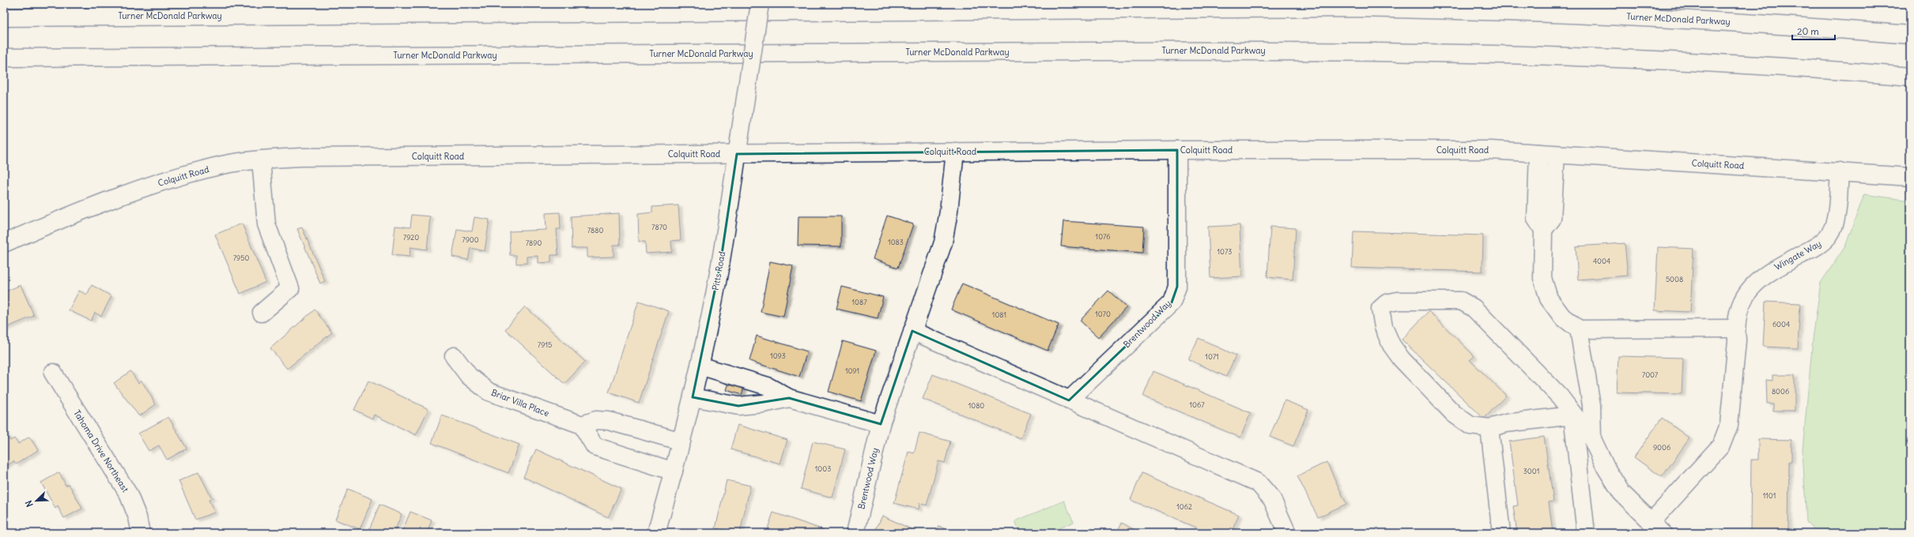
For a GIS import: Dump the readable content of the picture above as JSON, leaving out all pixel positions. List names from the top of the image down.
{
  "streets": {
    "main road": [
      "Turner McDonald Parkway",
      "Colquitt Road",
      "Wingate Way",
      "Pitts Road",
      "Brentwood Way",
      "Briar Villa Place",
      "Tahoma Drive Northeast"
    ]
  },
  "crossings": [
    ["Colquitt Road", "Wingate Way"],
    ["Colquitt Road", "Pitts Road"],
    ["Colquitt Road", "Brentwood Way"]
  ],
  "house_numbers": [
    "7870",
    "7880",
    "1076",
    "7920",
    "7900",
    "1083",
    "7890",
    "1073",
    "7950",
    "4004",
    "5008",
    "1087",
    "1070",
    "1081",
    "6004",
    "7915",
    "1093",
    "1071",
    "1091",
    "7007",
    "8006",
    "1067",
    "1080",
    "9006",
    "1003",
    "3001",
    "1101",
    "1062"
  ],
  "scale_bar": "20 m",
  "north": "bottom left"
}
